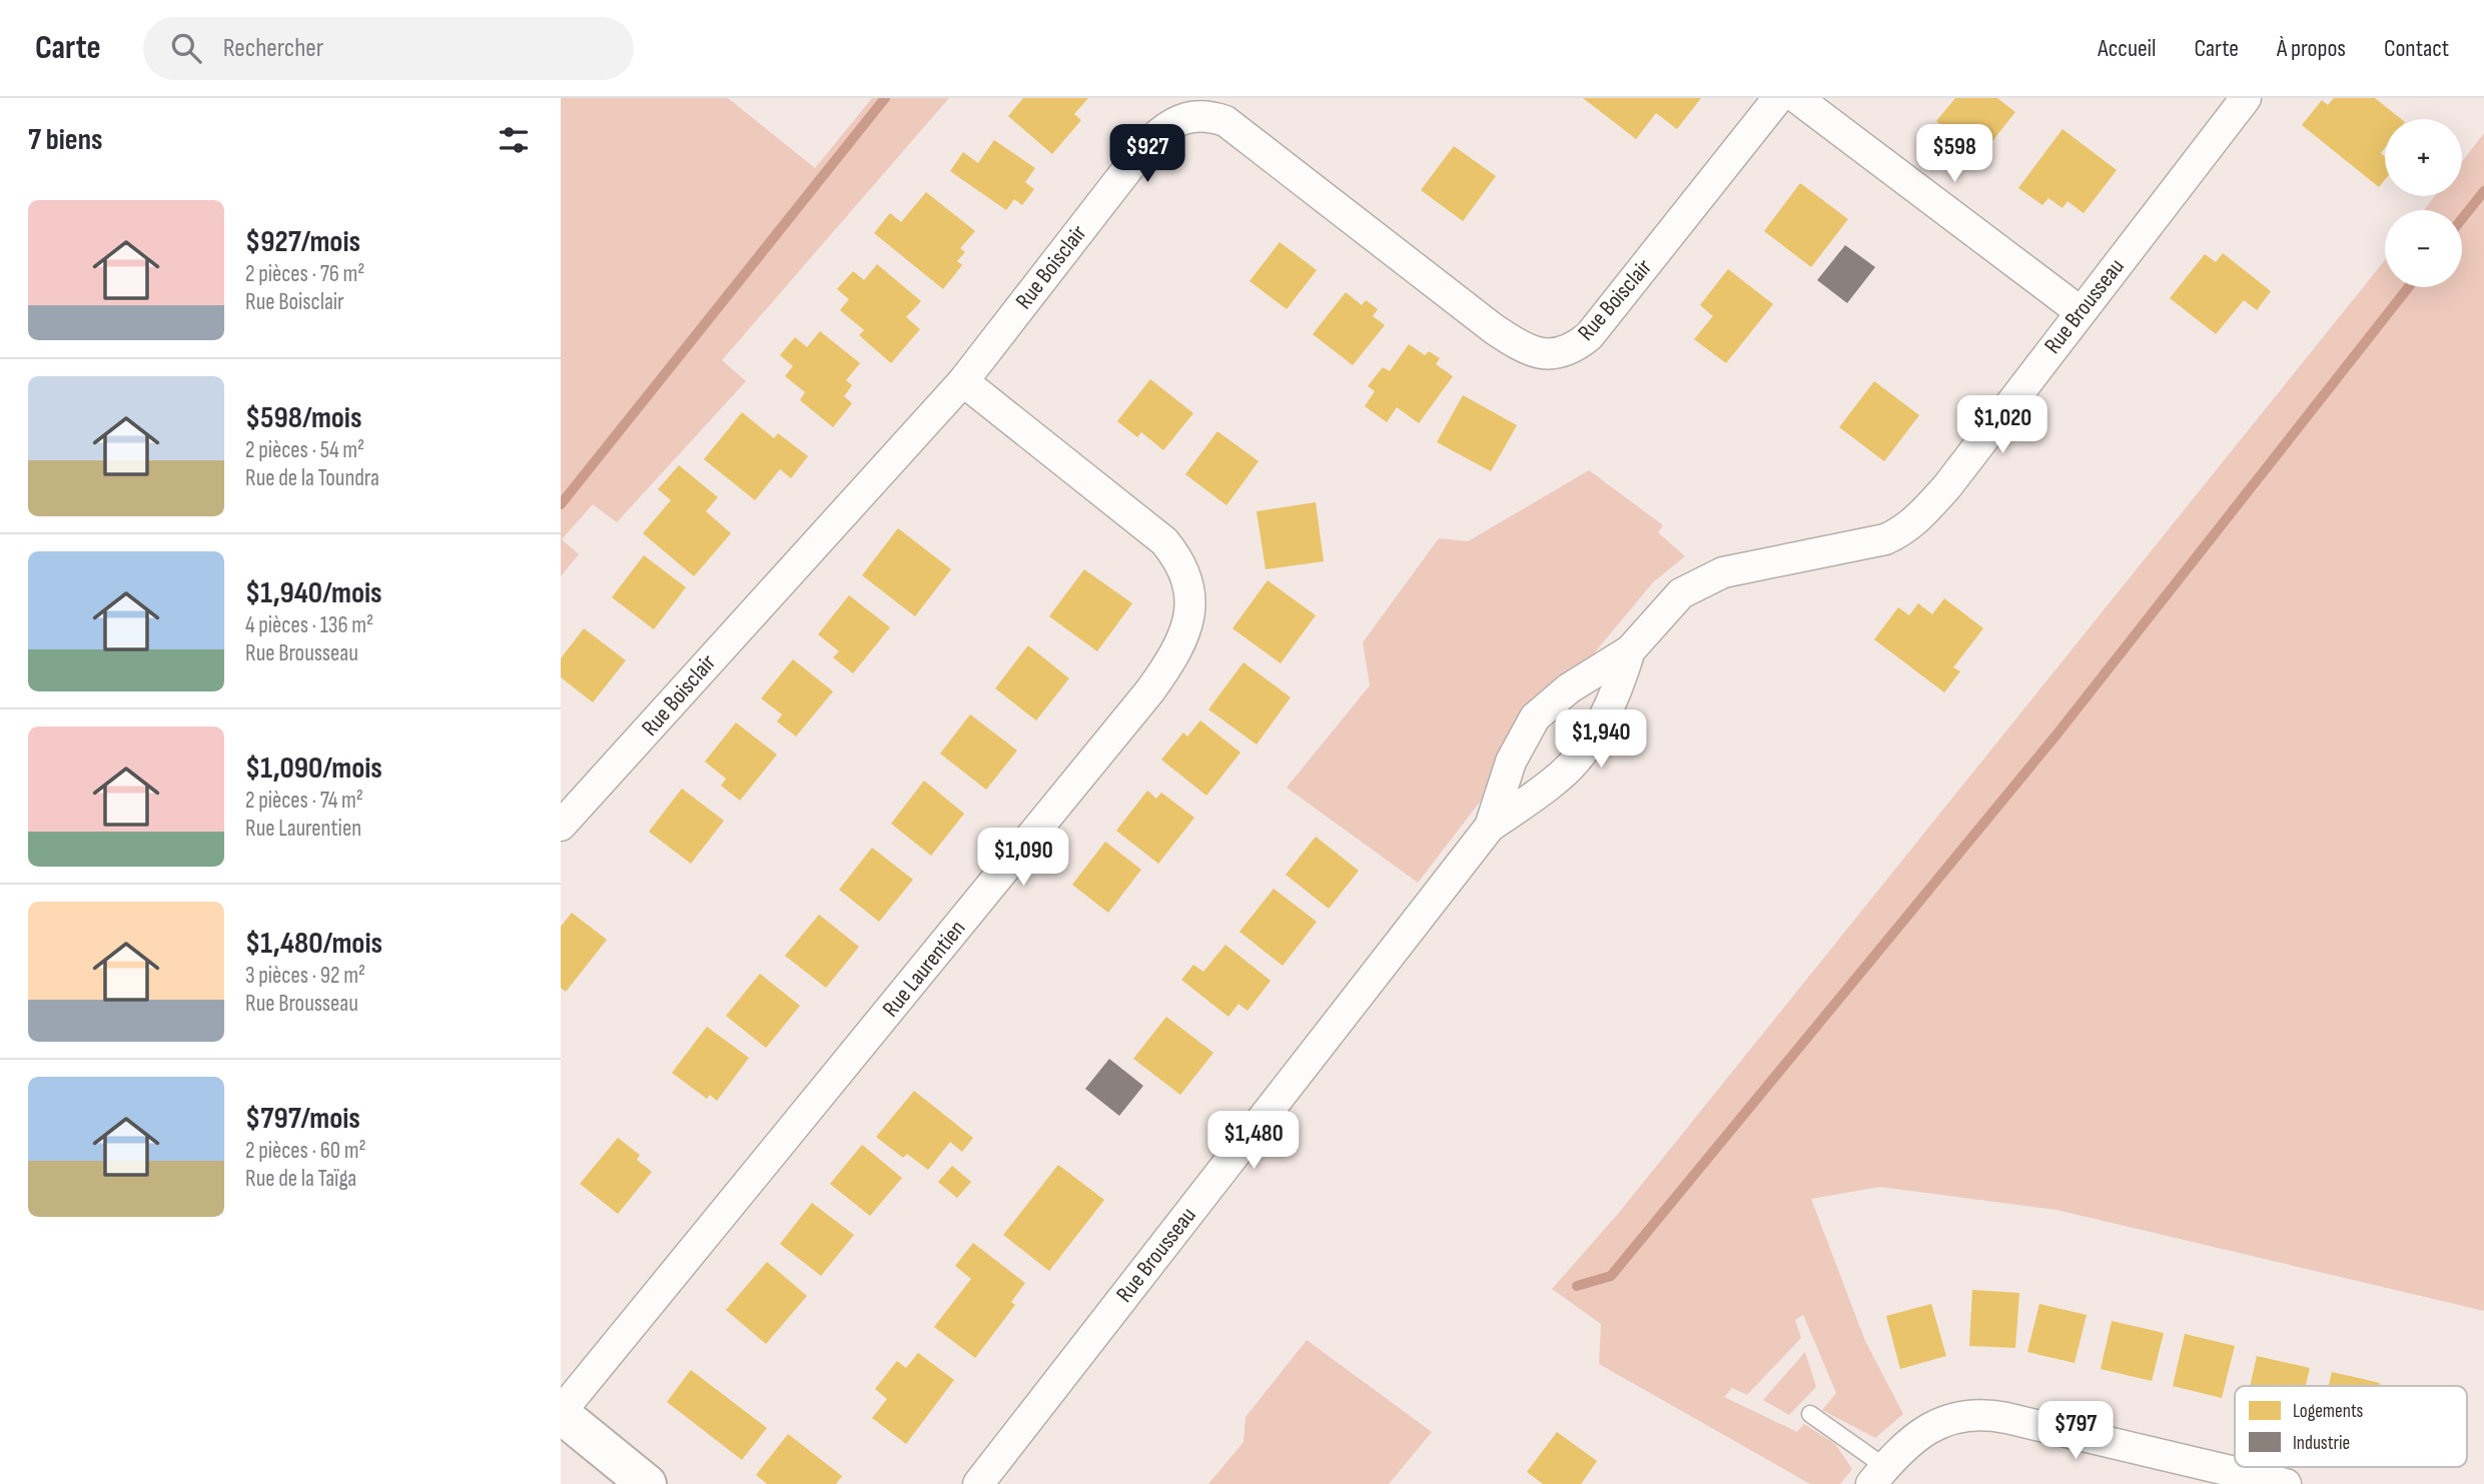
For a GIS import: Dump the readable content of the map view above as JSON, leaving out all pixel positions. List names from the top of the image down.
{
  "streets": {
    "street": ["Rue Boisclair", "Rue Brousseau", "Rue Laurentien"]
  },
  "crossings": [
    ["Rue Boisclair", "Rue Laurentien"]
  ],
  "legend": ["Logements", "Industrie"],
  "page": {
    "header": "Carte",
    "search": "Rechercher",
    "nav": [
      "Accueil",
      "Carte",
      "À propos",
      "Contact"
    ],
    "heading": "7 biens",
    "map_buttons": ["+", "−"],
    "price": [
      "$927",
      "$598",
      "$1,020",
      "$1,940",
      "$1,090",
      "$1,480",
      "$797"
    ],
    "list": [
      {
        "name": "$927/mois",
        "note": "2 pièces · 76 m² · Rue Boisclair"
      },
      {
        "name": "$598/mois",
        "note": "2 pièces · 54 m² · Rue de la Toundra"
      },
      {
        "name": "$1,940/mois",
        "note": "4 pièces · 136 m² · Rue Brousseau"
      },
      {
        "name": "$1,090/mois",
        "note": "2 pièces · 74 m² · Rue Laurentien"
      },
      {
        "name": "$1,480/mois",
        "note": "3 pièces · 92 m² · Rue Brousseau"
      },
      {
        "name": "$797/mois",
        "note": "2 pièces · 60 m² · Rue de la Taïga"
      }
    ]
  }
}
